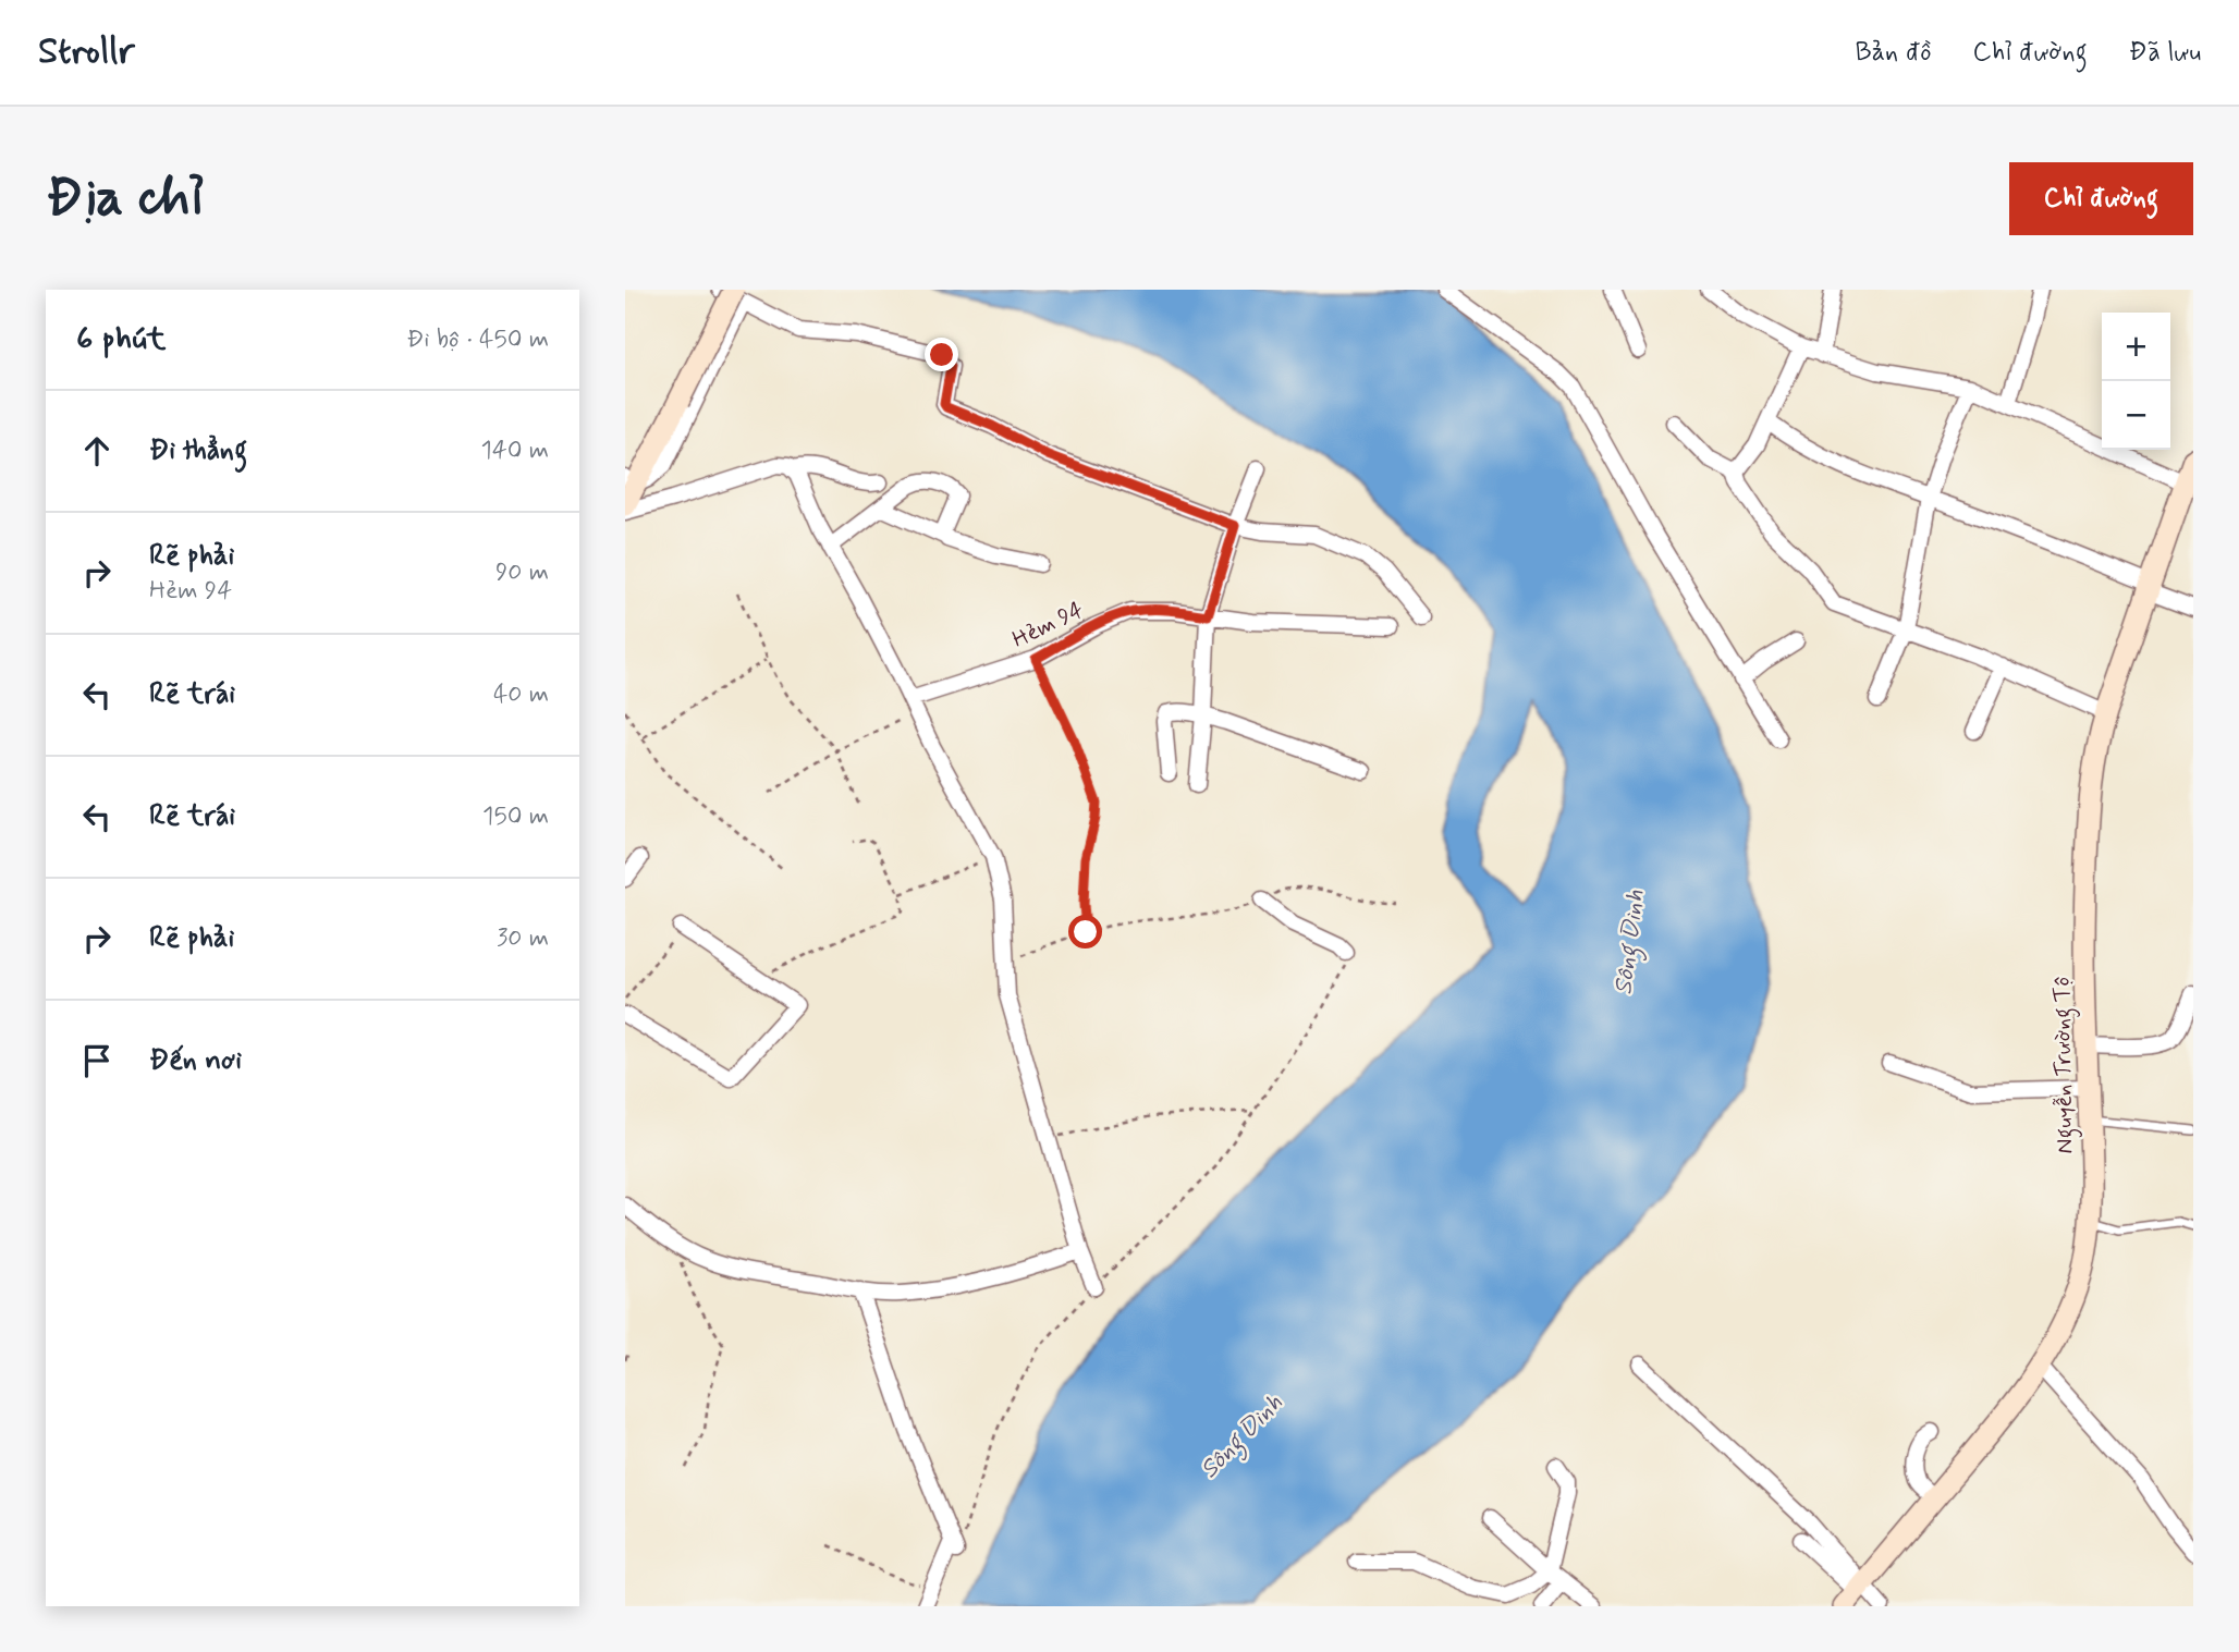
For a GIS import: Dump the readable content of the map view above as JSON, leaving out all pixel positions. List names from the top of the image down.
{
  "streets": {
    "street": ["Hẻm 94", "Nguyễn Trường Tộ"]
  },
  "water": ["Sông Dinh"],
  "page": {
    "header": "Strollr",
    "nav": ["Bản đồ", "Chỉ đường", "Đã lưu"],
    "buttons": "Chỉ đường",
    "title": "Địa chỉ",
    "heading": ["6 phút", "Đi bộ · 450 m"],
    "map_buttons": ["+", "−"],
    "list": [
      ["Đi thẳng", "140 m"],
      ["Rẽ phải", "Hẻm 94", "90 m"],
      ["Rẽ trái", "40 m"],
      ["Rẽ trái", "150 m"],
      ["Rẽ phải", "30 m"],
      "Đến nơi"
    ]
  }
}
